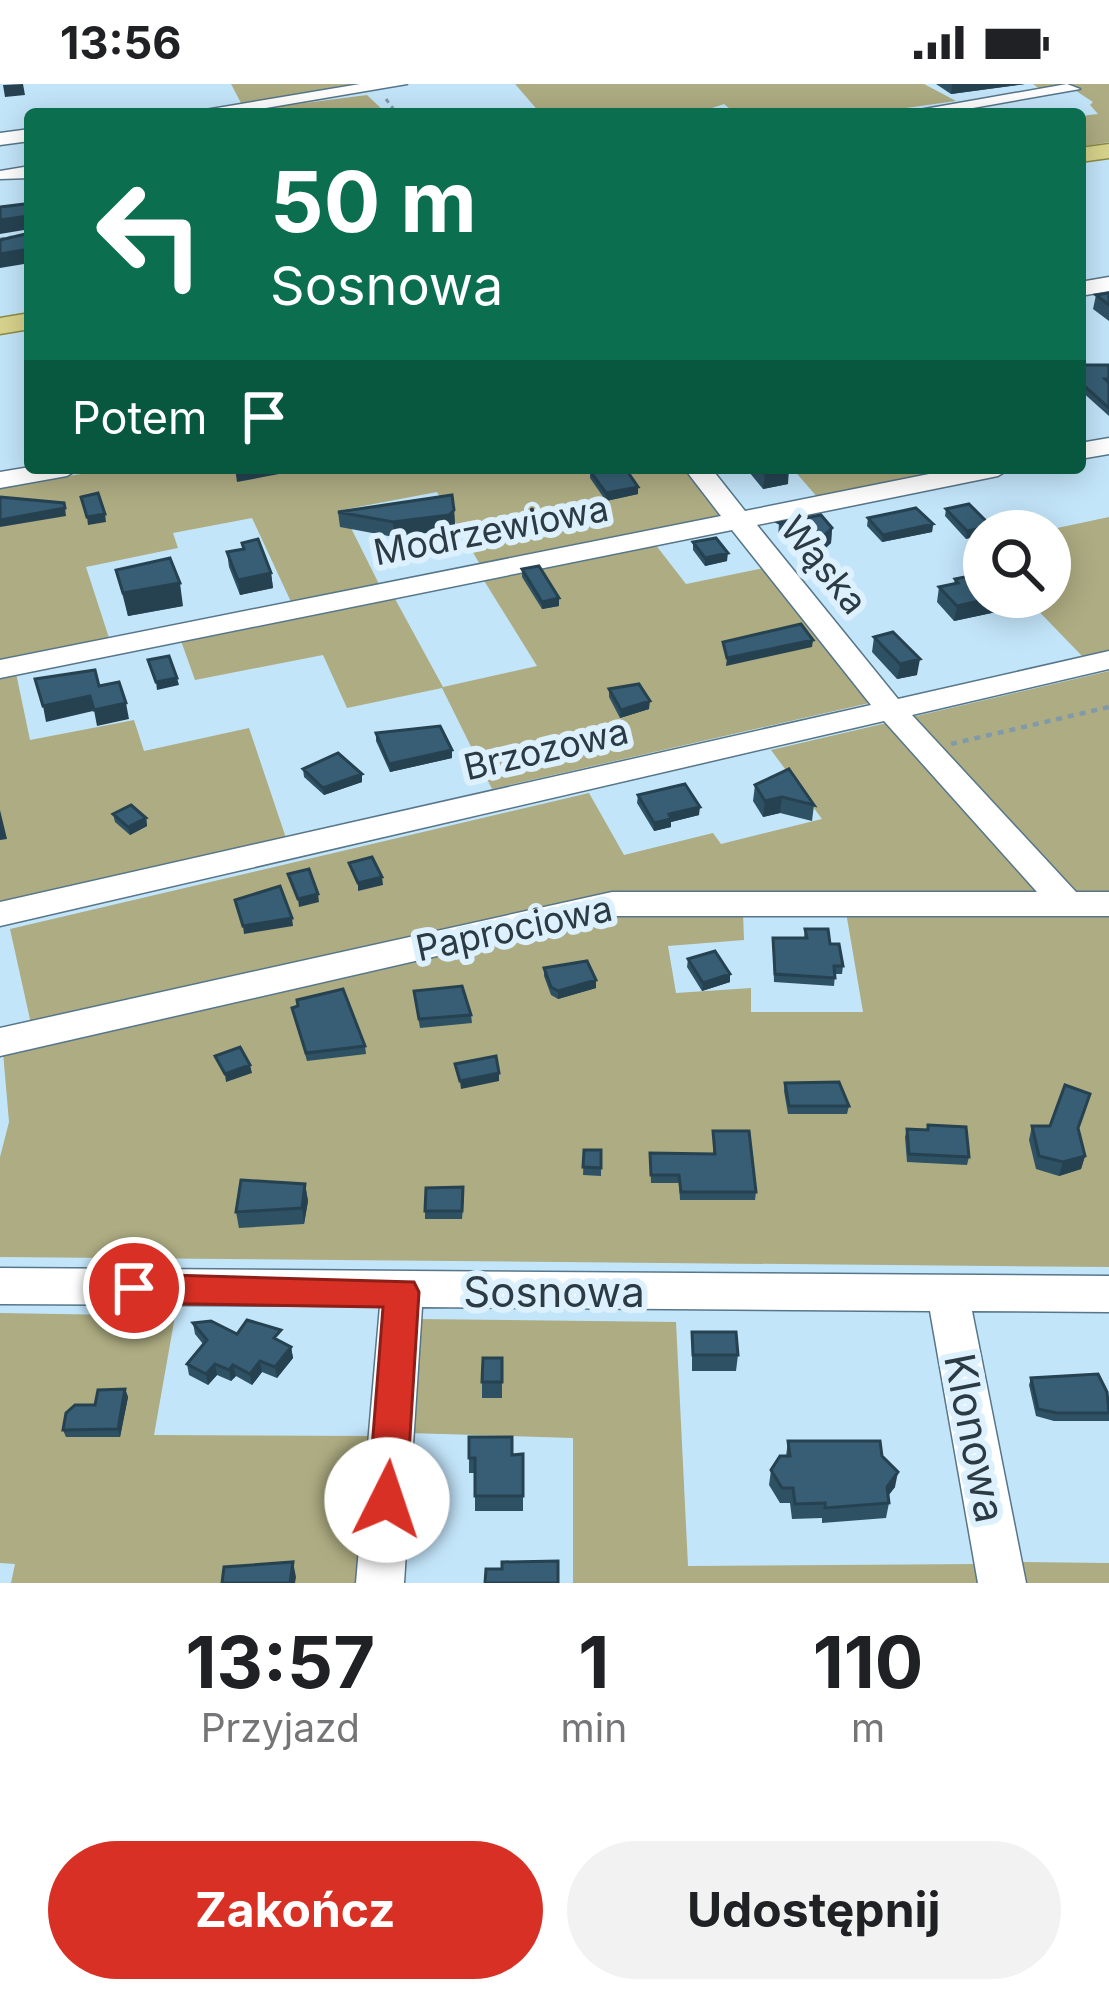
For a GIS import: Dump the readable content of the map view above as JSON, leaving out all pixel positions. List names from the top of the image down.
{
  "streets": {
    "street": [
      "Modrzewiowa",
      "Wąska",
      "Brzozowa",
      "Paprociowa",
      "Sosnowa",
      "Klonowa"
    ]
  },
  "crossings": [
    ["Modrzewiowa", "Wąska"],
    ["Wąska", "Brzozowa"],
    ["Wąska", "Paprociowa"],
    ["Sosnowa", "Klonowa"]
  ],
  "page": {
    "status": "13:56",
    "turn": ["50 m", "Sosnowa"],
    "then": "Potem",
    "eta": [
      "13:57",
      "Przyjazd",
      "1",
      "min",
      "110",
      "m"
    ],
    "buttons": ["Zakończ", "Udostępnij"]
  }
}
